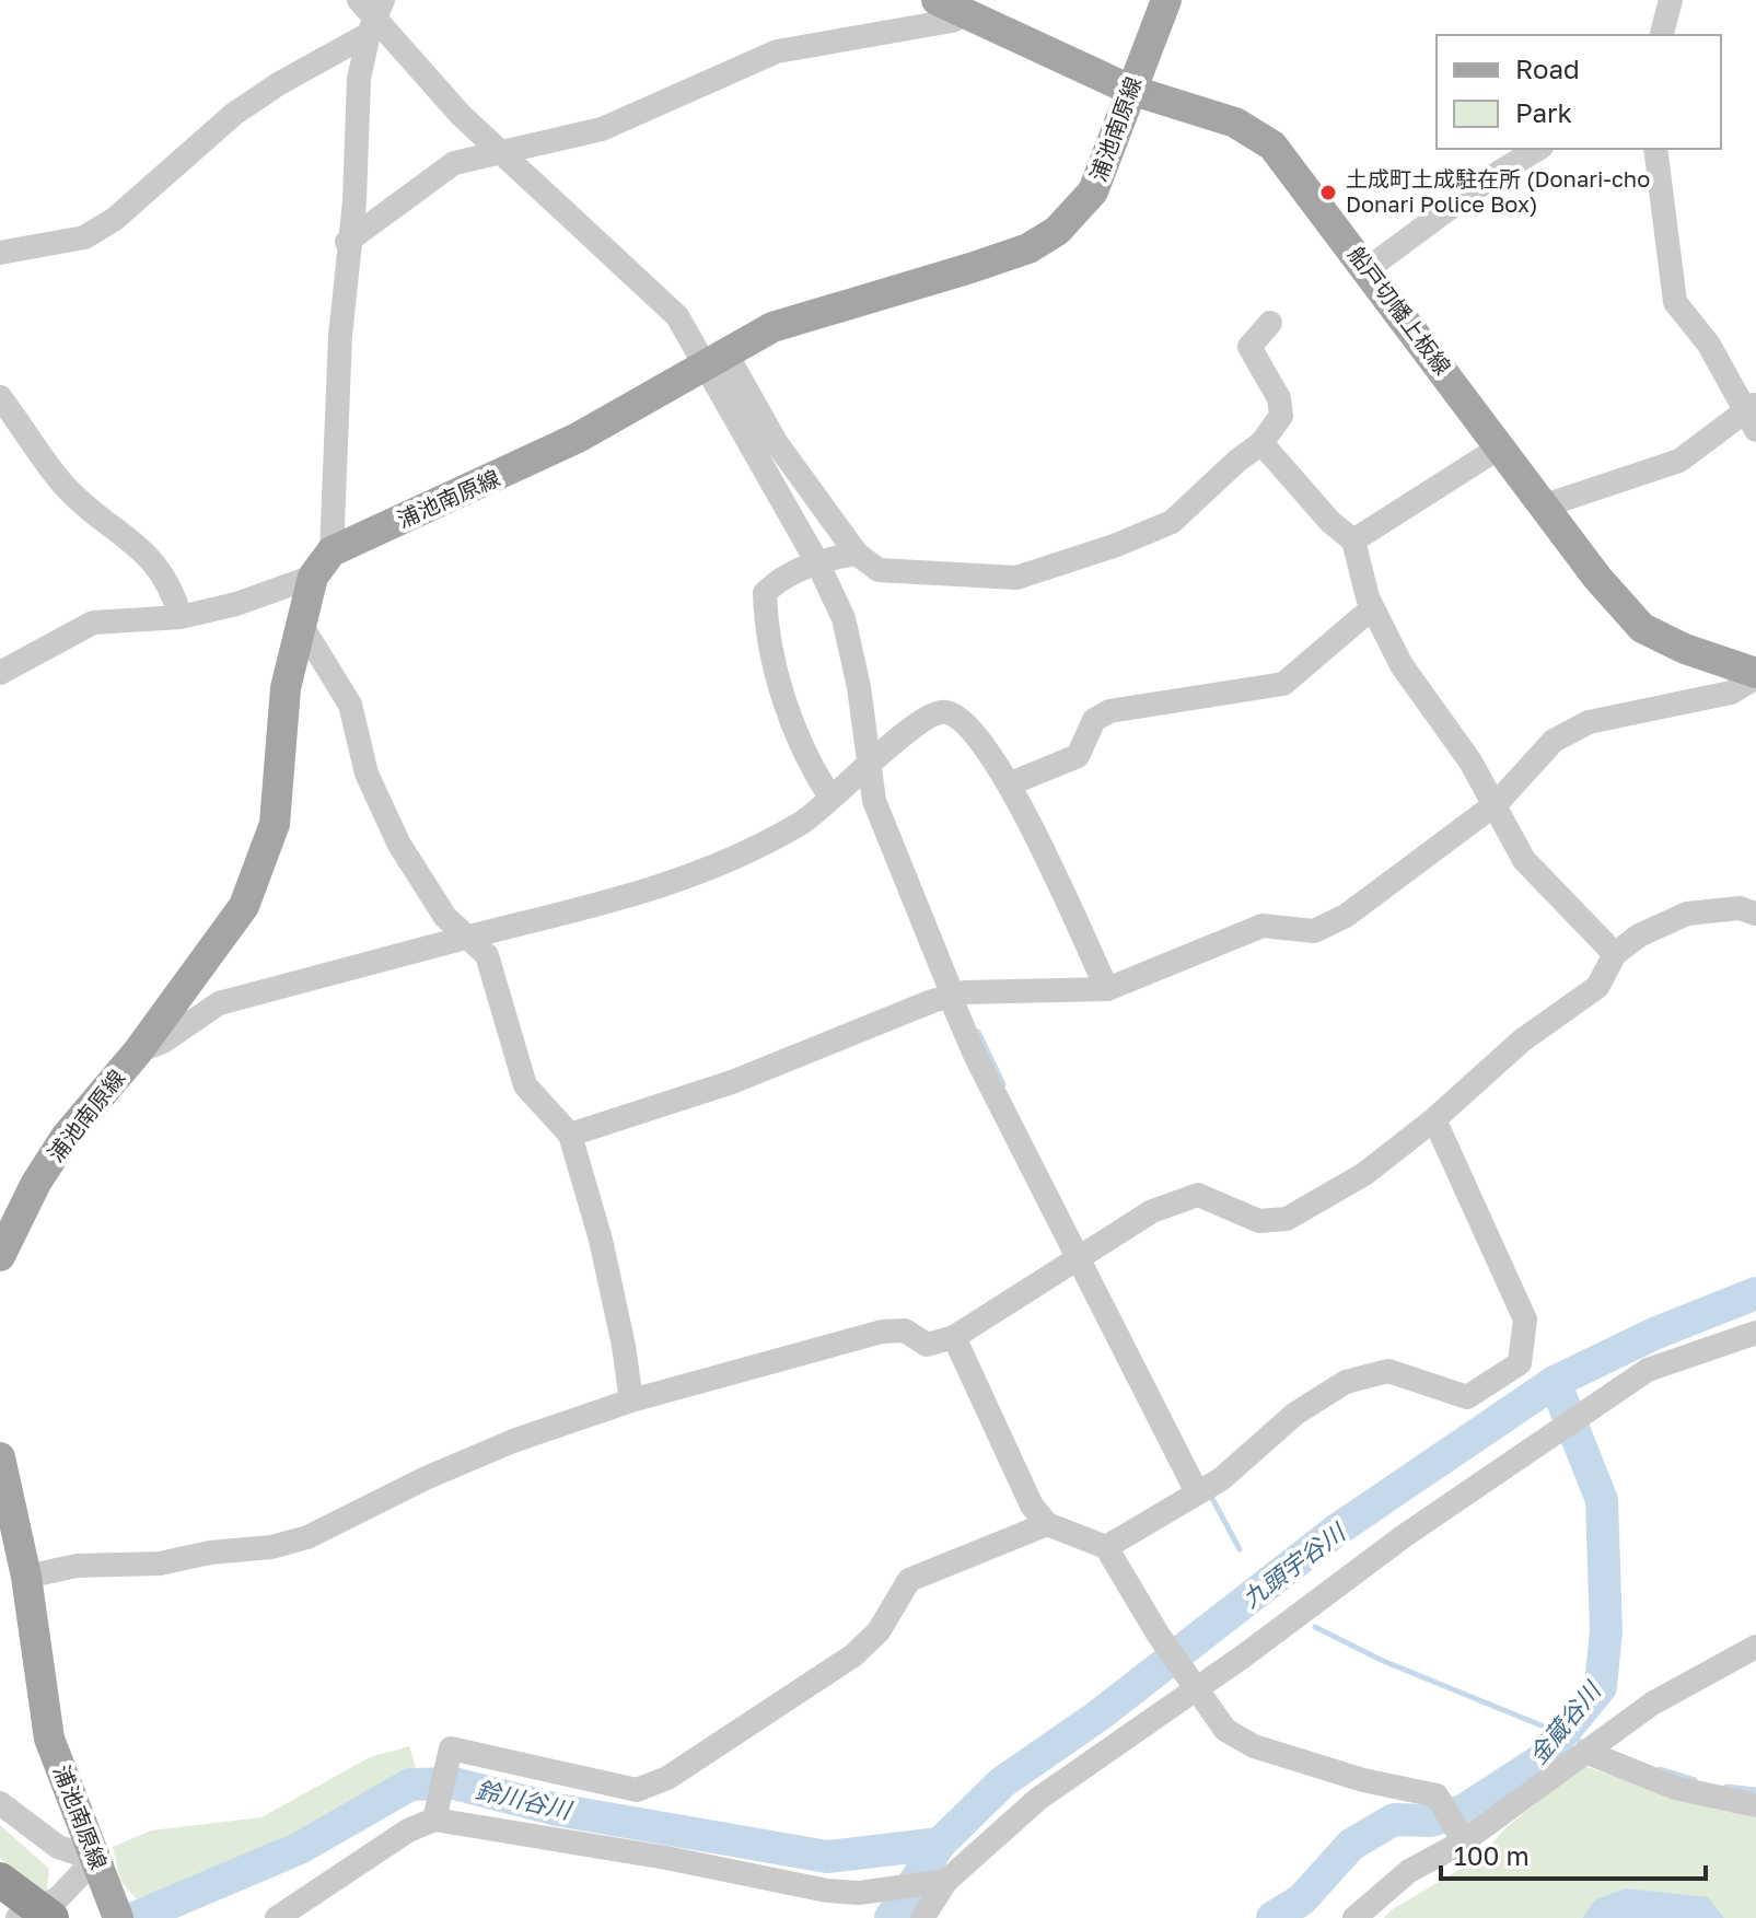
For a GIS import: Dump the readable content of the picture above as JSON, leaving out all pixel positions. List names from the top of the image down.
{
  "streets": {
    "main road": ["浦池南原線", "船戸切幡上板線"]
  },
  "crossings": [
    ["浦池南原線", "船戸切幡上板線"]
  ],
  "water": ["九頭宇谷川", "金蔵谷川", "鈴川谷川"],
  "places": ["土成町土成駐在所 (Donari-cho Donari Police Box)"],
  "legend": ["Road", "Park"],
  "scale_bar": "100 m"
}
